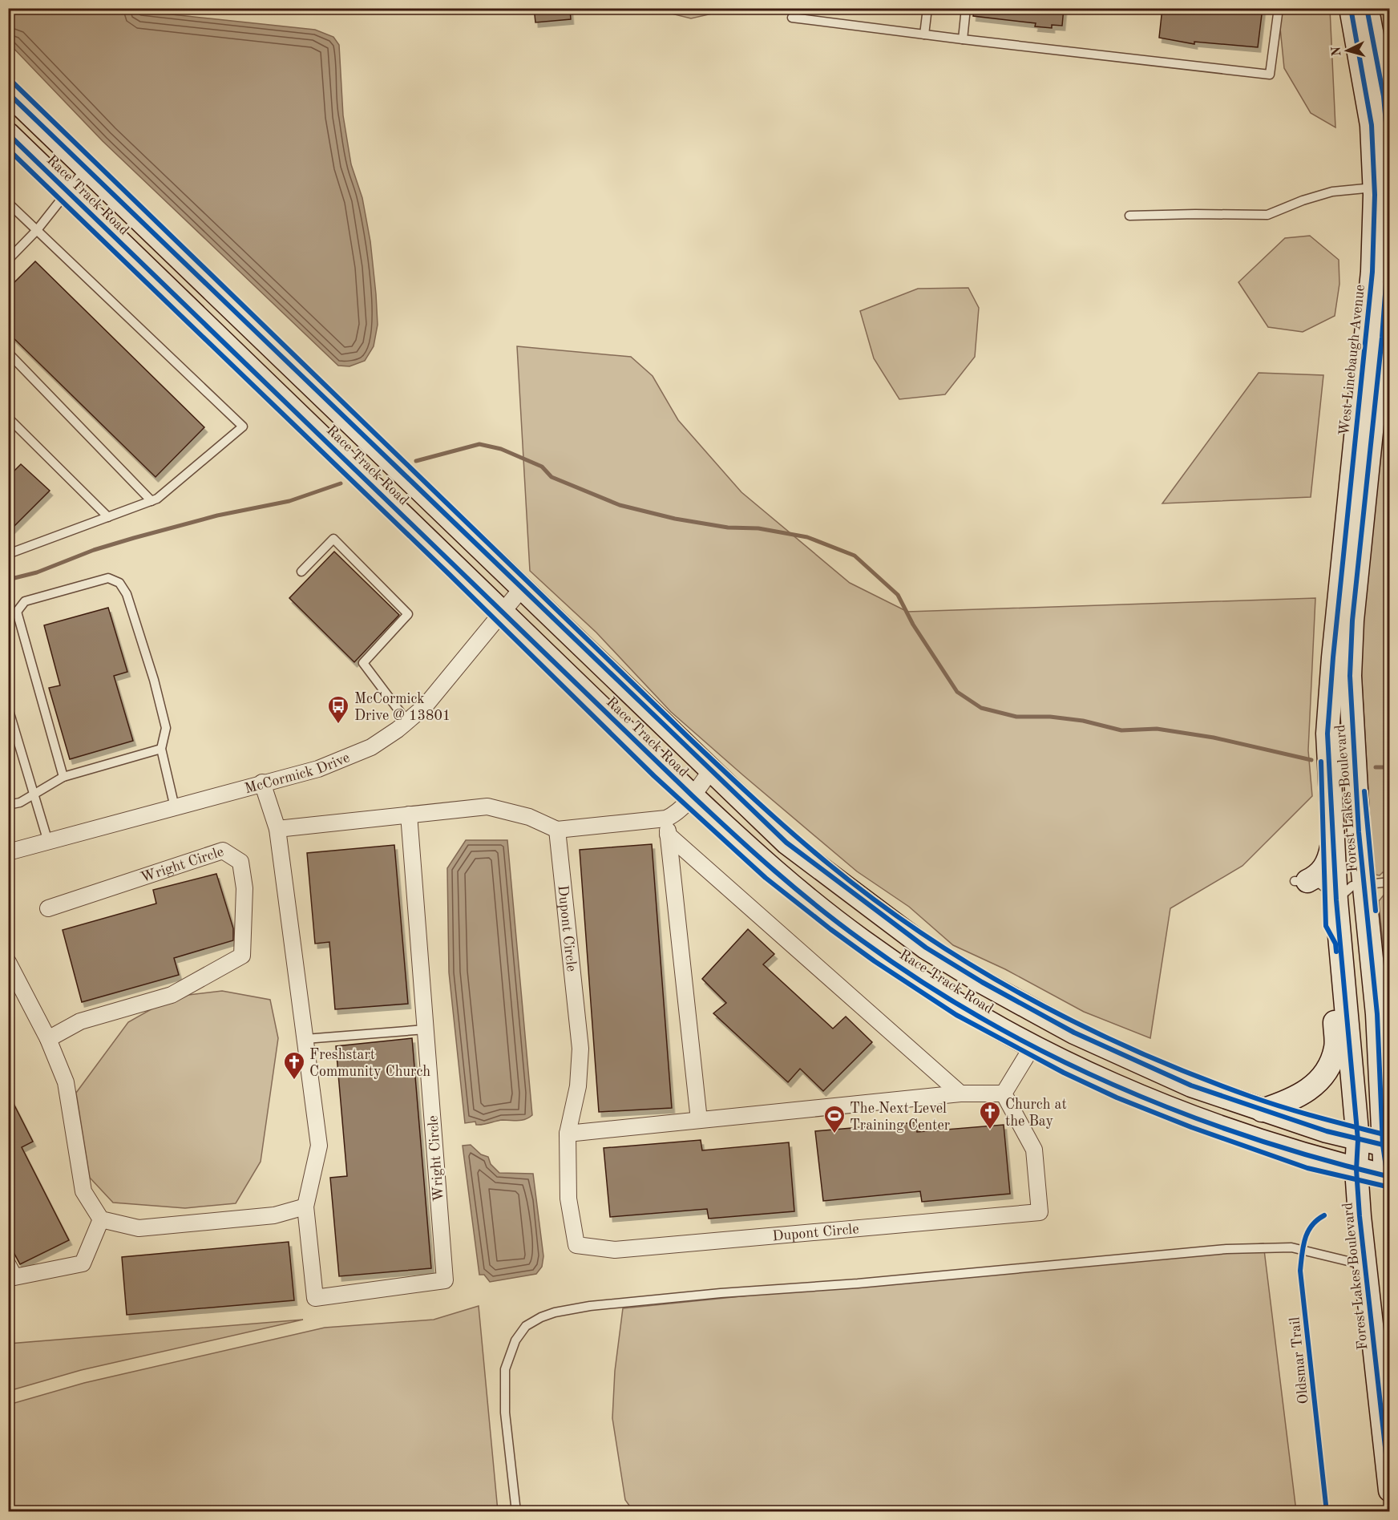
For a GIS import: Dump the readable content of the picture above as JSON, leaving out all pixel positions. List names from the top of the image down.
{
  "streets": {
    "main road": ["Race Track Road", "West Linebaugh Avenue", "Forest Lakes Boulevard"],
    "street": ["McCormick Drive", "Wright Circle", "Dupont Circle"],
    "cycle path": ["Oldsmar Trail"]
  },
  "crossings": [
    ["Race Track Road", "McCormick Drive"],
    ["Race Track Road", "Forest Lakes Boulevard"],
    ["West Linebaugh Avenue", "Forest Lakes Boulevard"],
    ["McCormick Drive", "Wright Circle"]
  ],
  "places": {
    "bus stop": ["McCormick Drive @ 13801"],
    "church": ["Freshstart Community Church", "Church at the Bay"],
    "sports": ["The Next Level Training Center"]
  },
  "north": "left"
}
